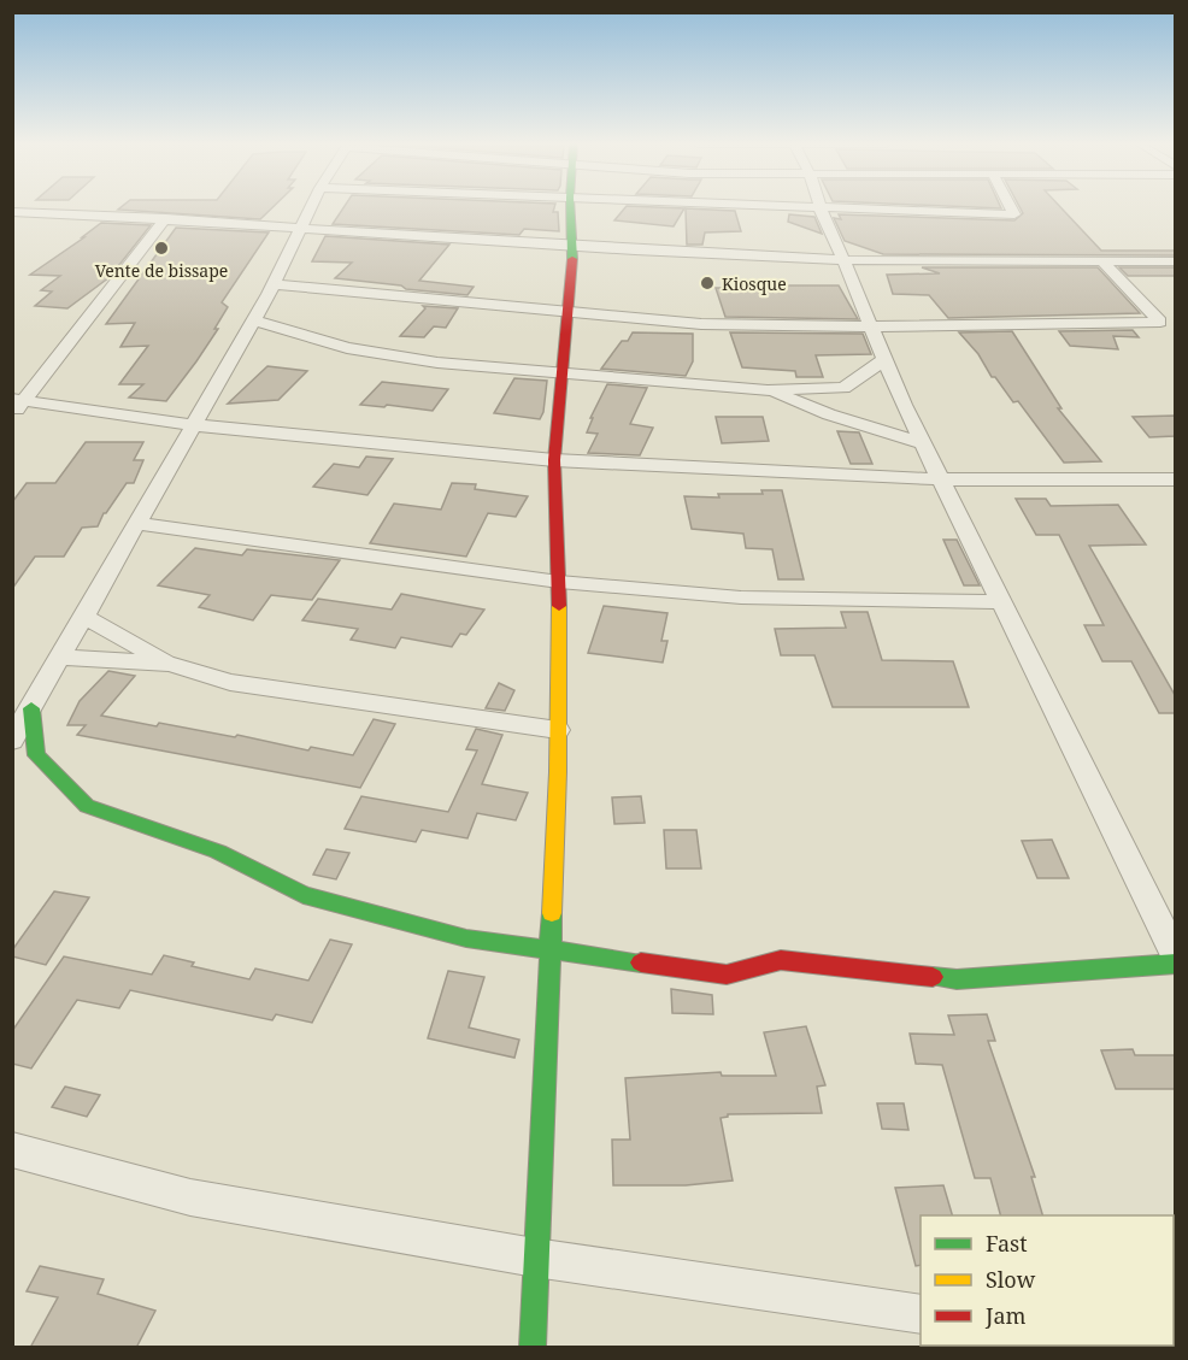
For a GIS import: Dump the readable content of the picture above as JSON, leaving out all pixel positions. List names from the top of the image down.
{
  "places": ["Vente de bissape", "Kiosque"],
  "legend": ["Fast", "Slow", "Jam"]
}
